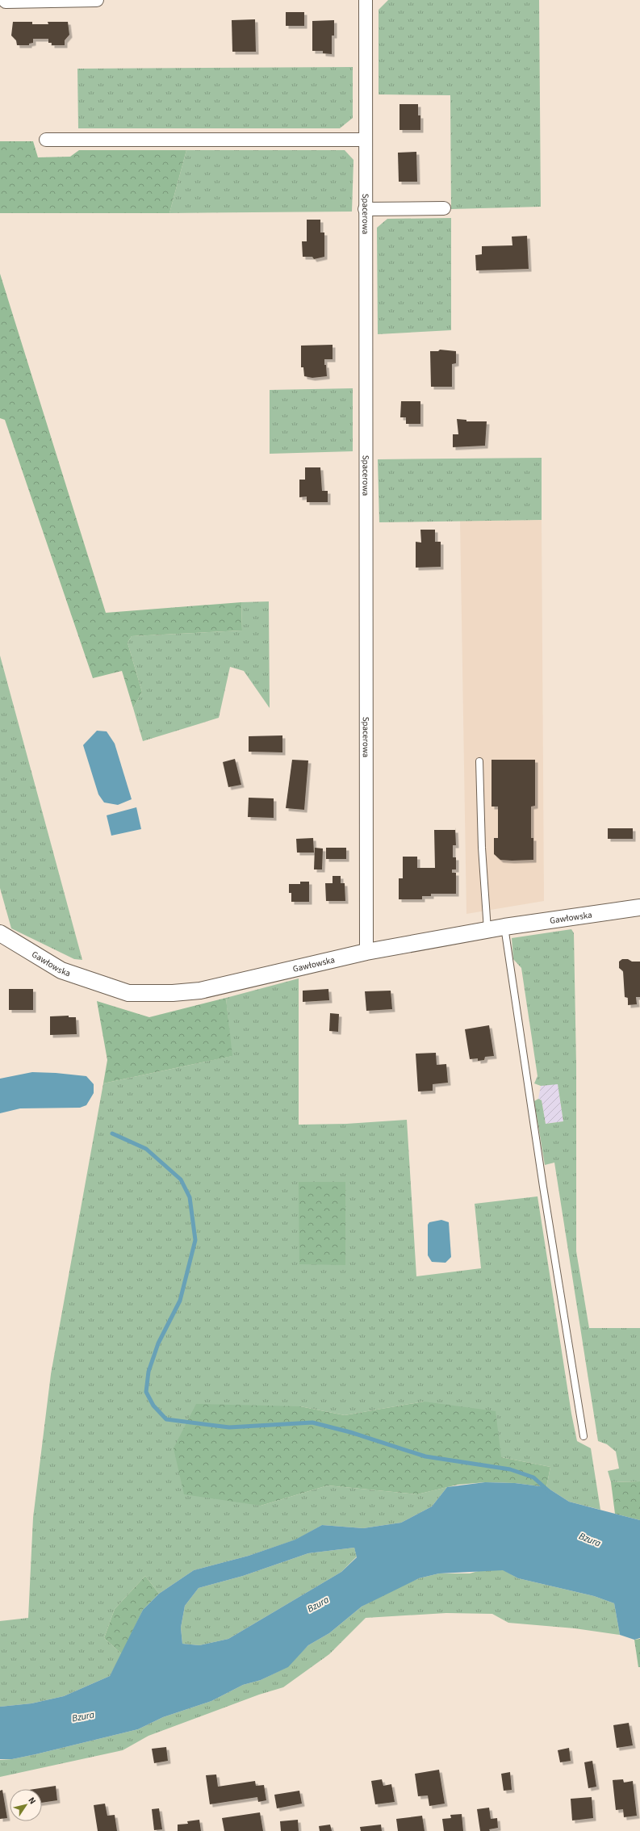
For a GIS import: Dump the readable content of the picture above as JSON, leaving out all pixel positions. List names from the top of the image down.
{
  "streets": {
    "street": ["Spacerowa", "Gawłowska"]
  },
  "crossings": [
    ["Spacerowa", "Gawłowska"]
  ],
  "water": ["Bzura"],
  "north": "top right"
}
